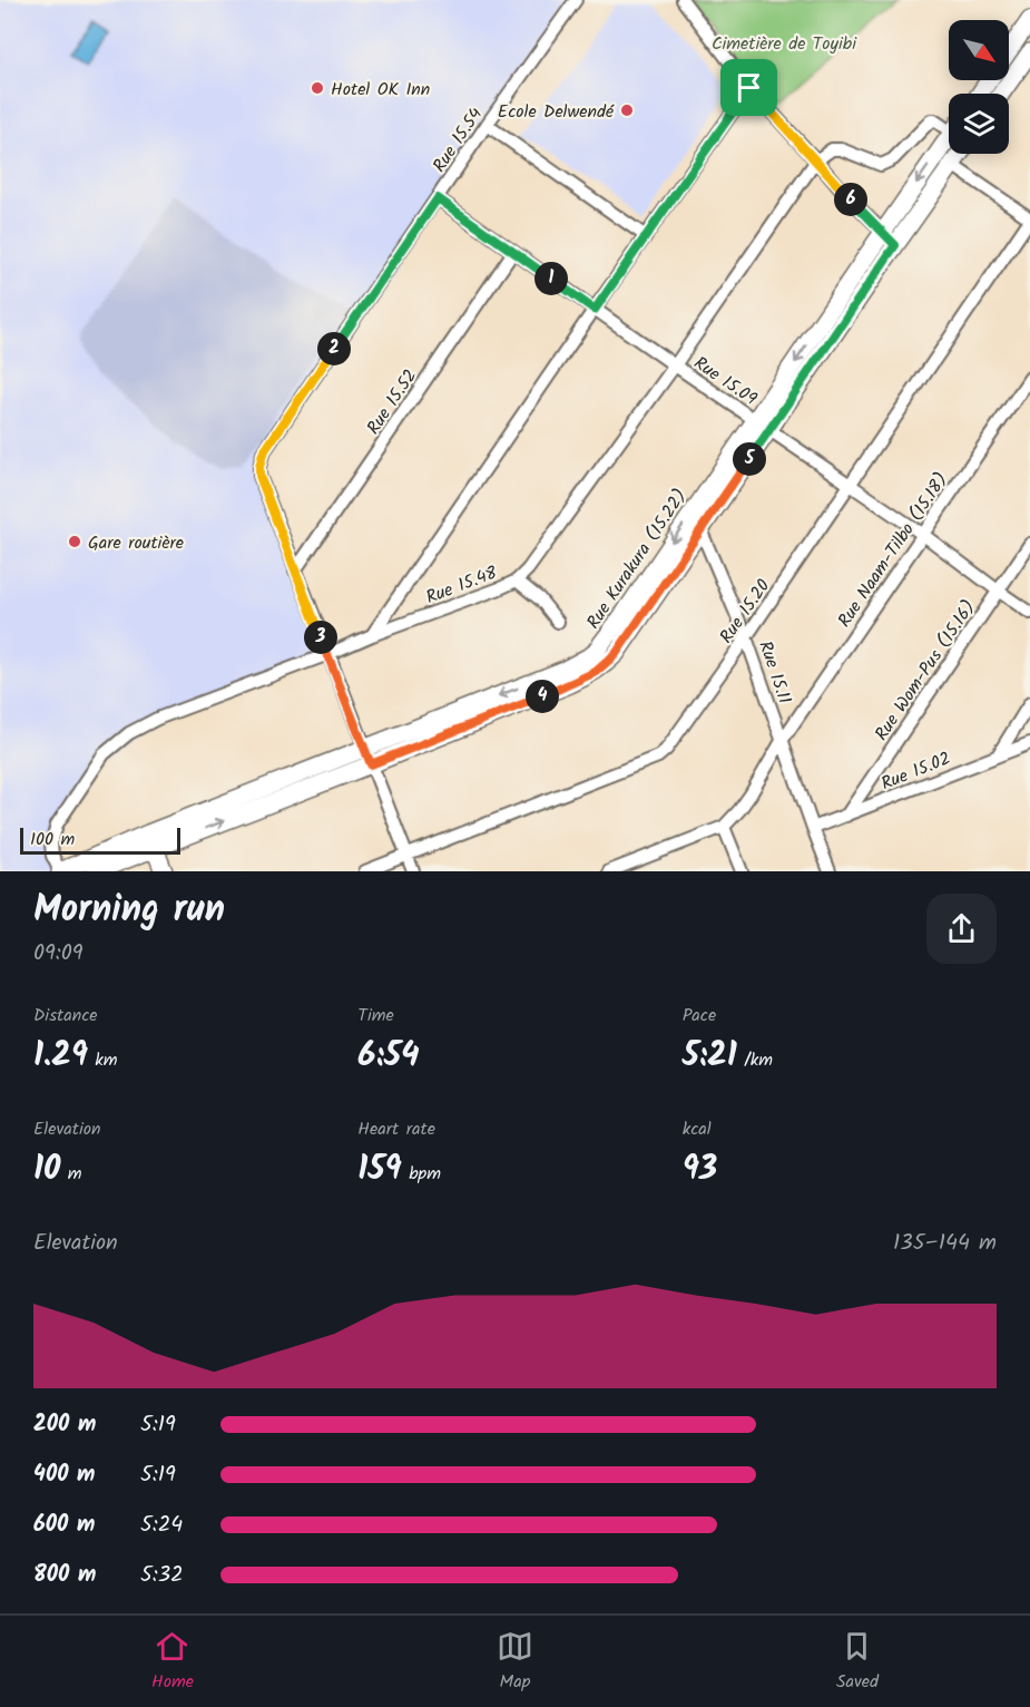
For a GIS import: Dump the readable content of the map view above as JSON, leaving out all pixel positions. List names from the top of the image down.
{
  "streets": {
    "main road": ["Rue Kurakura (15.22)"],
    "street": [
      "Rue 15.54",
      "Rue 15.09",
      "Rue 15.52",
      "Rue Naam-Tilbo (15.18)",
      "Rue 15.48",
      "Rue 15.20",
      "Rue Wom-Pus (15.16)",
      "Rue 15.11",
      "Rue 15.02"
    ]
  },
  "crossings": [
    ["Rue 15.54", "Rue 15.09"],
    ["Rue 15.54", "Rue 15.52"],
    ["Rue 15.09", "Rue 15.52"],
    ["Rue 15.09", "Rue Naam-Tilbo (15.18)"],
    ["Rue 15.09", "Rue Kurakura (15.22)"],
    ["Rue 15.09", "Rue 15.48"],
    ["Rue 15.09", "Rue 15.20"],
    ["Rue 15.09", "Rue Wom-Pus (15.16)"],
    ["Rue Naam-Tilbo (15.18)", "Rue 15.11"],
    ["Rue Kurakura (15.22)", "Rue 15.11"],
    ["Rue 15.20", "Rue 15.11"],
    ["Rue Wom-Pus (15.16)", "Rue 15.02"],
    ["Rue 15.11", "Rue 15.02"]
  ],
  "parks": ["Cimetière de Toyibi"],
  "places": ["Hotel OK Inn", "Ecole Delwendé", "Gare routière"],
  "scale_bar": "100 m",
  "north": "bottom right",
  "page": {
    "pins": [
      "6",
      "1",
      "2",
      "5",
      "3",
      "4"
    ],
    "scale": "100 m",
    "heading": ["Morning run", "09:09"],
    "stats": [
      ["Distance", "1.29 km"],
      ["Time", "6:54"],
      ["Pace", "5:21 /km"],
      ["Elevation", "10 m"],
      ["Heart rate", "159 bpm"],
      ["kcal", "93"]
    ],
    "chart": ["Elevation", "135–144 m"],
    "list": [
      {
        "name": "200 m",
        "note": "5:19"
      },
      {
        "name": "400 m",
        "note": "5:19"
      },
      {
        "name": "600 m",
        "note": "5:24"
      },
      {
        "name": "800 m",
        "note": "5:32"
      }
    ],
    "tabs": ["Home", "Map", "Saved"]
  }
}
